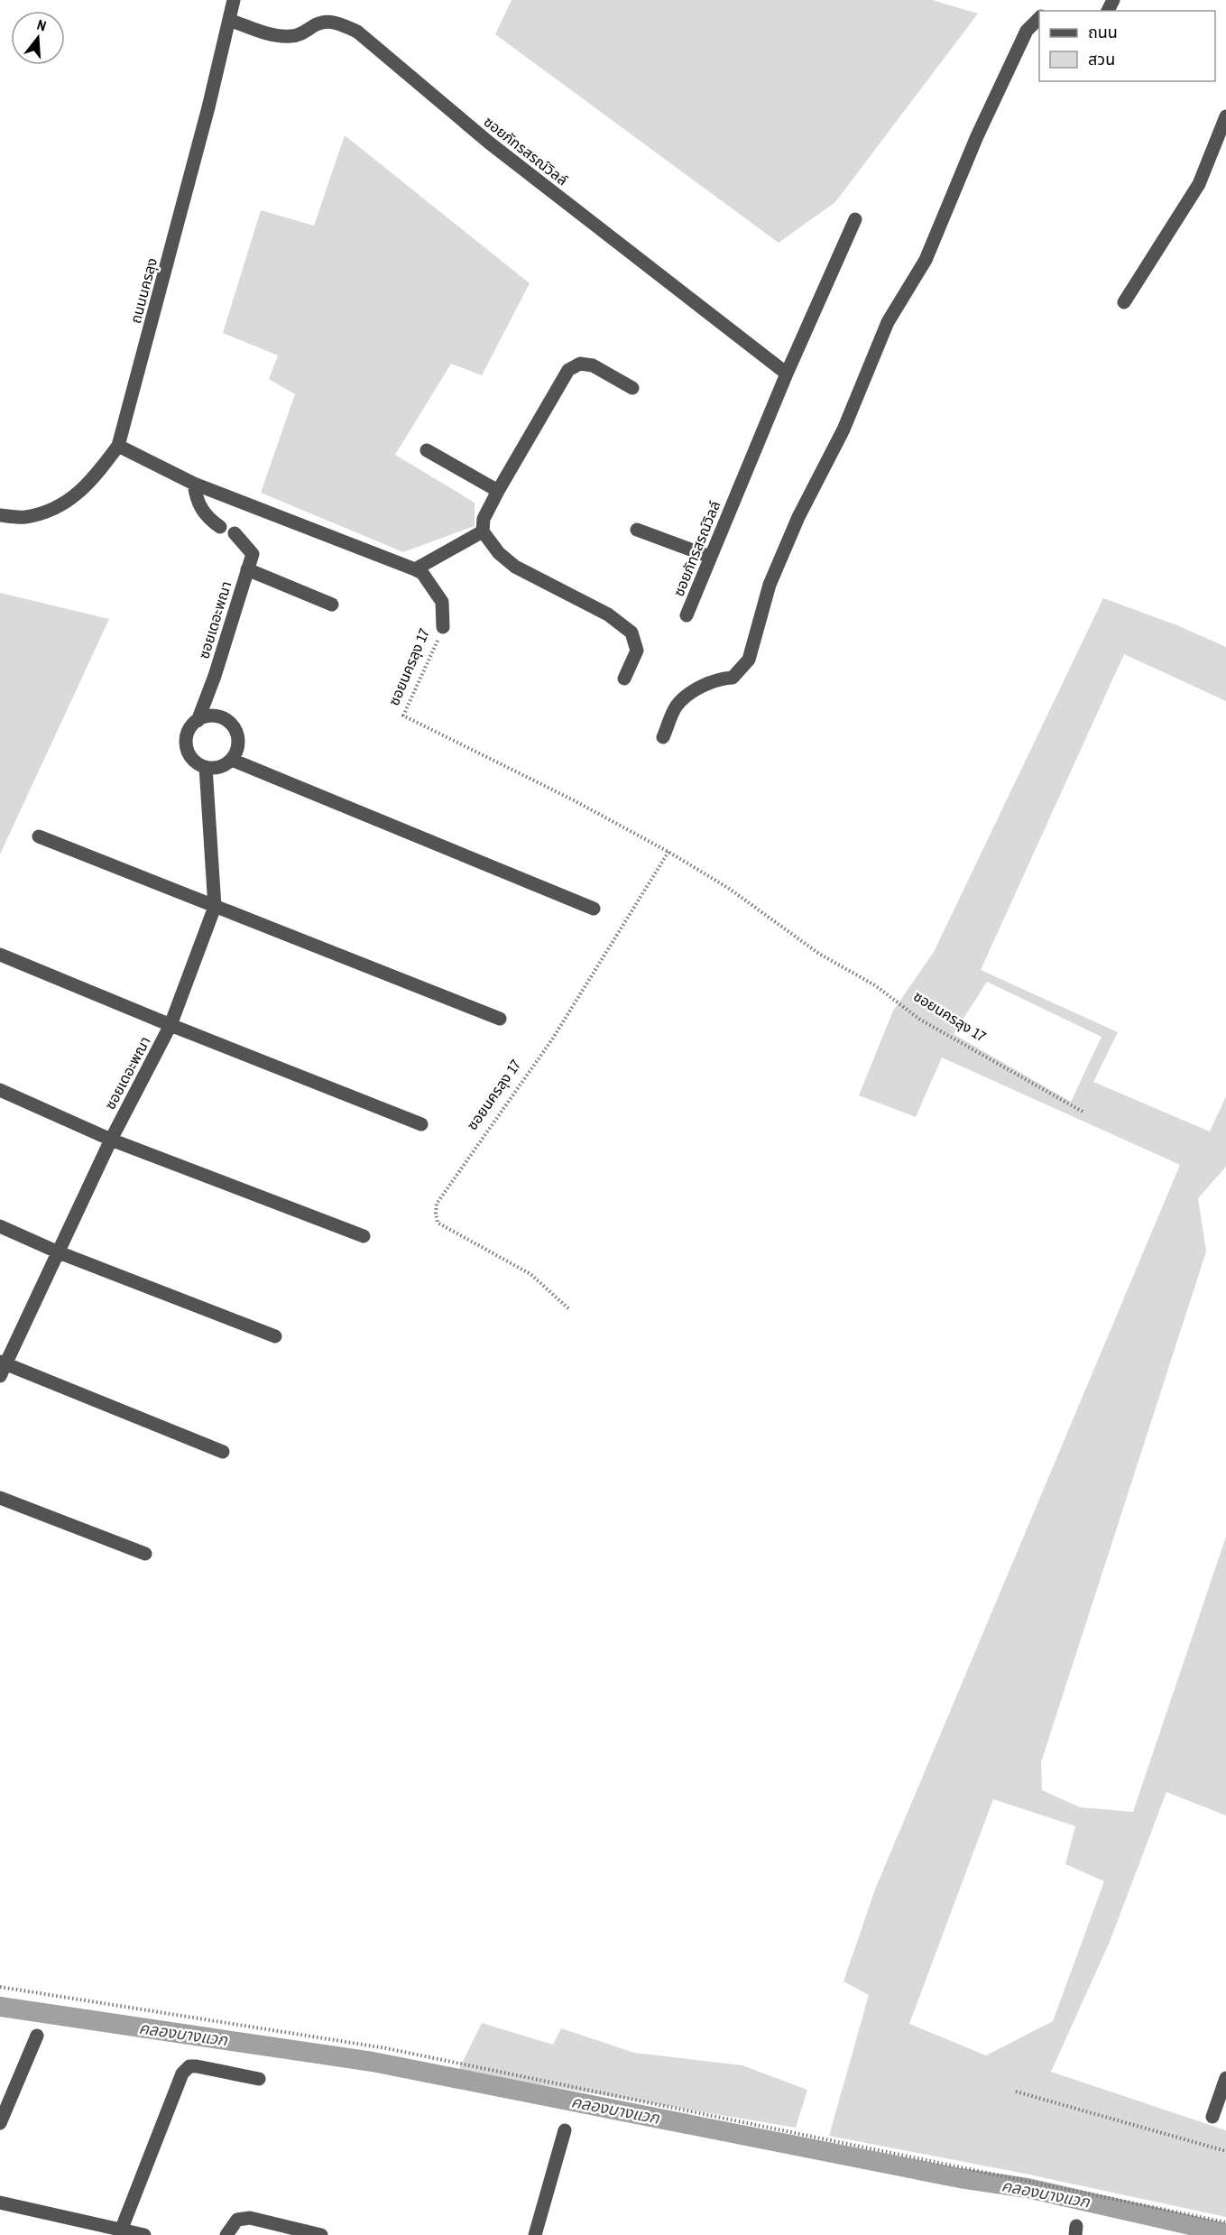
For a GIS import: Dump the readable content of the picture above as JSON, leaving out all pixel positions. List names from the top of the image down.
{
  "streets": {
    "street": [
      "ซอยภัทรสรณ์วิลล์",
      "ถนนนครลุง",
      "ซอยเดอะพณา",
      "ซอยนครลุง 17"
    ]
  },
  "crossings": [
    ["ซอยภัทรสรณ์วิลล์", "ถนนนครลุง"],
    ["ถนนนครลุง", "ซอยนครลุง 17"]
  ],
  "water": ["คลองบางแวก"],
  "legend": ["ถนน", "สวน"],
  "north": "top"
}
